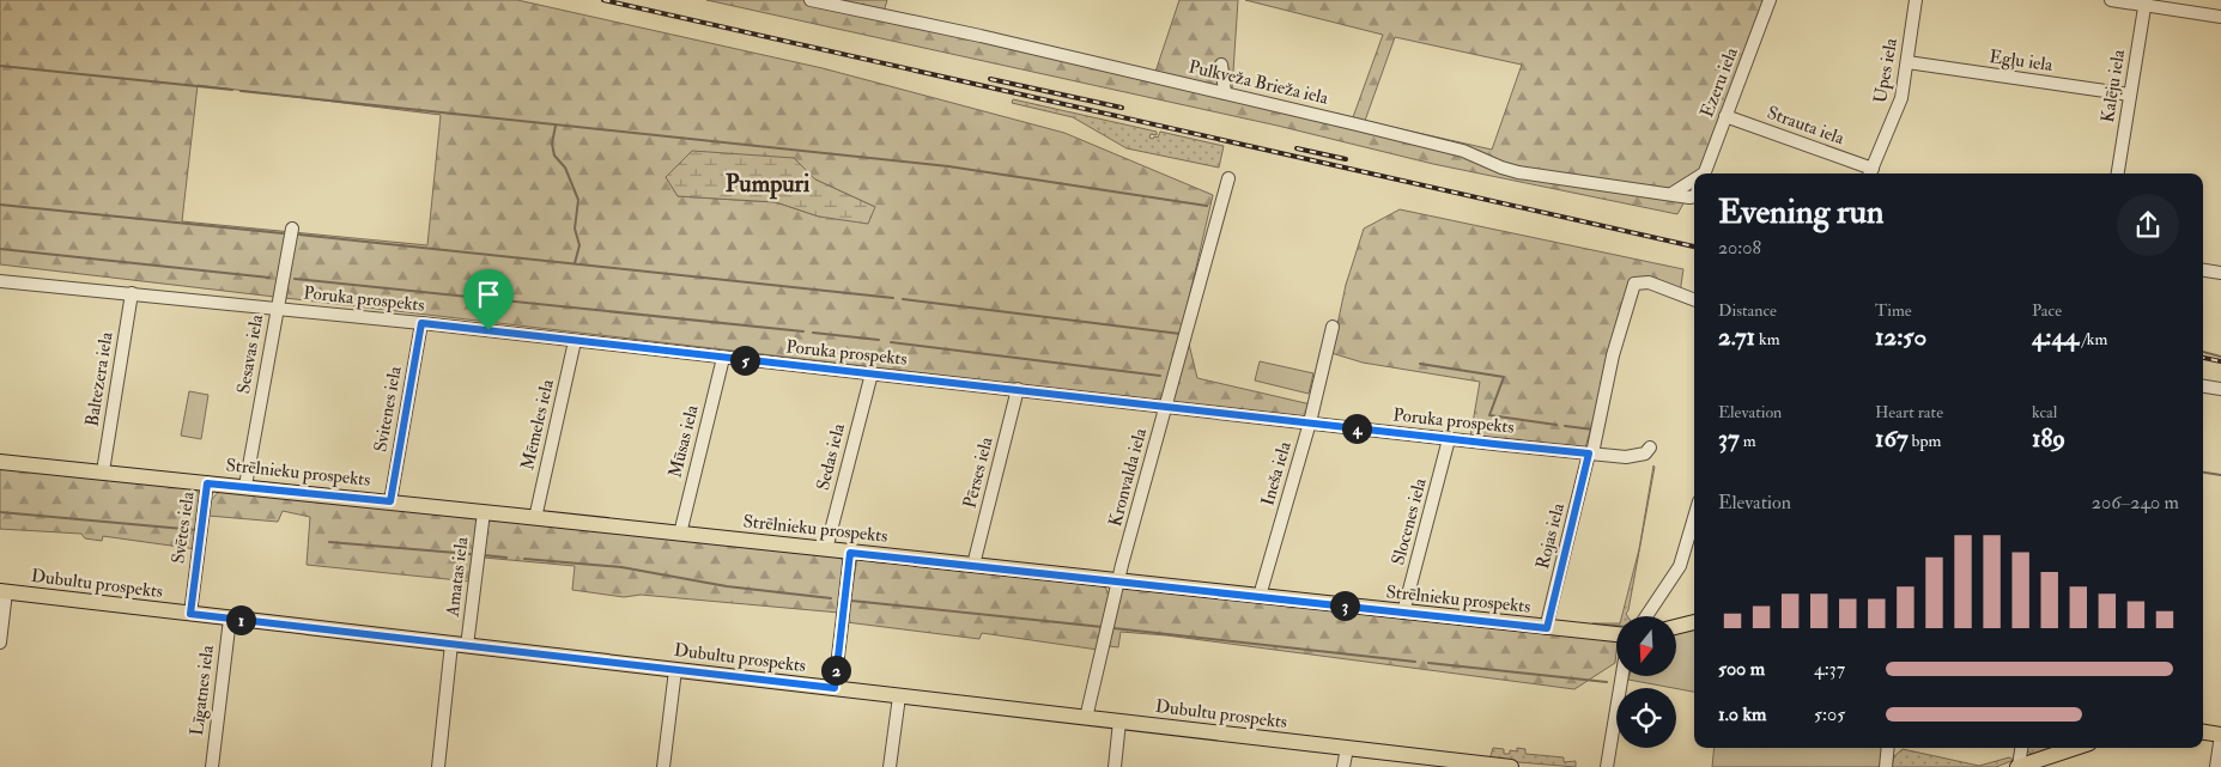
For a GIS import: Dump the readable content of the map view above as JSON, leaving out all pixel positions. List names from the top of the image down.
{
  "streets": {
    "main road": ["Strēlnieku prospekts", "Dubultu prospekts"],
    "street": [
      "Egļu iela",
      "Upes iela",
      "Pulkveža Brieža iela",
      "Ezeru iela",
      "Kalēju iela",
      "Strauta iela",
      "Poruka prospekts",
      "Sesavas iela",
      "Baltezera iela",
      "Svitenes iela",
      "Mēmeles iela",
      "Mūsas iela",
      "Sedas iela",
      "Pērses iela",
      "Ineša iela",
      "Kronvalda iela",
      "Slocenes iela",
      "Svētes iela",
      "Rojas iela",
      "Amatas iela",
      "Līgatnes iela"
    ]
  },
  "crossings": [
    ["Egļu iela", "Upes iela"],
    ["Egļu iela", "Kalēju iela"],
    ["Upes iela", "Strauta iela"],
    ["Ezeru iela", "Strauta iela"],
    ["Poruka prospekts", "Sesavas iela"],
    ["Poruka prospekts", "Baltezera iela"],
    ["Poruka prospekts", "Svitenes iela"],
    ["Poruka prospekts", "Mēmeles iela"],
    ["Poruka prospekts", "Mūsas iela"],
    ["Poruka prospekts", "Sedas iela"],
    ["Poruka prospekts", "Pērses iela"],
    ["Poruka prospekts", "Ineša iela"],
    ["Poruka prospekts", "Kronvalda iela"],
    ["Poruka prospekts", "Slocenes iela"],
    ["Poruka prospekts", "Rojas iela"],
    ["Sesavas iela", "Strēlnieku prospekts"],
    ["Baltezera iela", "Strēlnieku prospekts"],
    ["Svitenes iela", "Strēlnieku prospekts"],
    ["Mēmeles iela", "Strēlnieku prospekts"],
    ["Mūsas iela", "Strēlnieku prospekts"],
    ["Sedas iela", "Strēlnieku prospekts"],
    ["Strēlnieku prospekts", "Pērses iela"],
    ["Strēlnieku prospekts", "Ineša iela"],
    ["Strēlnieku prospekts", "Kronvalda iela"],
    ["Strēlnieku prospekts", "Slocenes iela"],
    ["Strēlnieku prospekts", "Svētes iela"],
    ["Strēlnieku prospekts", "Rojas iela"],
    ["Strēlnieku prospekts", "Amatas iela"],
    ["Kronvalda iela", "Dubultu prospekts"],
    ["Svētes iela", "Dubultu prospekts"],
    ["Amatas iela", "Dubultu prospekts"],
    ["Dubultu prospekts", "Līgatnes iela"]
  ],
  "districts": ["Pumpuri"],
  "north": "bottom",
  "page": {
    "heading": ["Evening run", "20:08"],
    "stats": [
      ["Distance", "2.71 km"],
      ["Time", "12:50"],
      ["Pace", "4:44 /km"],
      ["Elevation", "37 m"],
      ["Heart rate", "167 bpm"],
      ["kcal", "189"]
    ],
    "pins": [
      "5",
      "4",
      "3",
      "1",
      "2"
    ],
    "chart": ["Elevation", "206–240 m"],
    "list": [
      {
        "name": "500 m",
        "note": "4:37"
      },
      {
        "name": "1.0 km",
        "note": "5:05"
      }
    ]
  }
}
